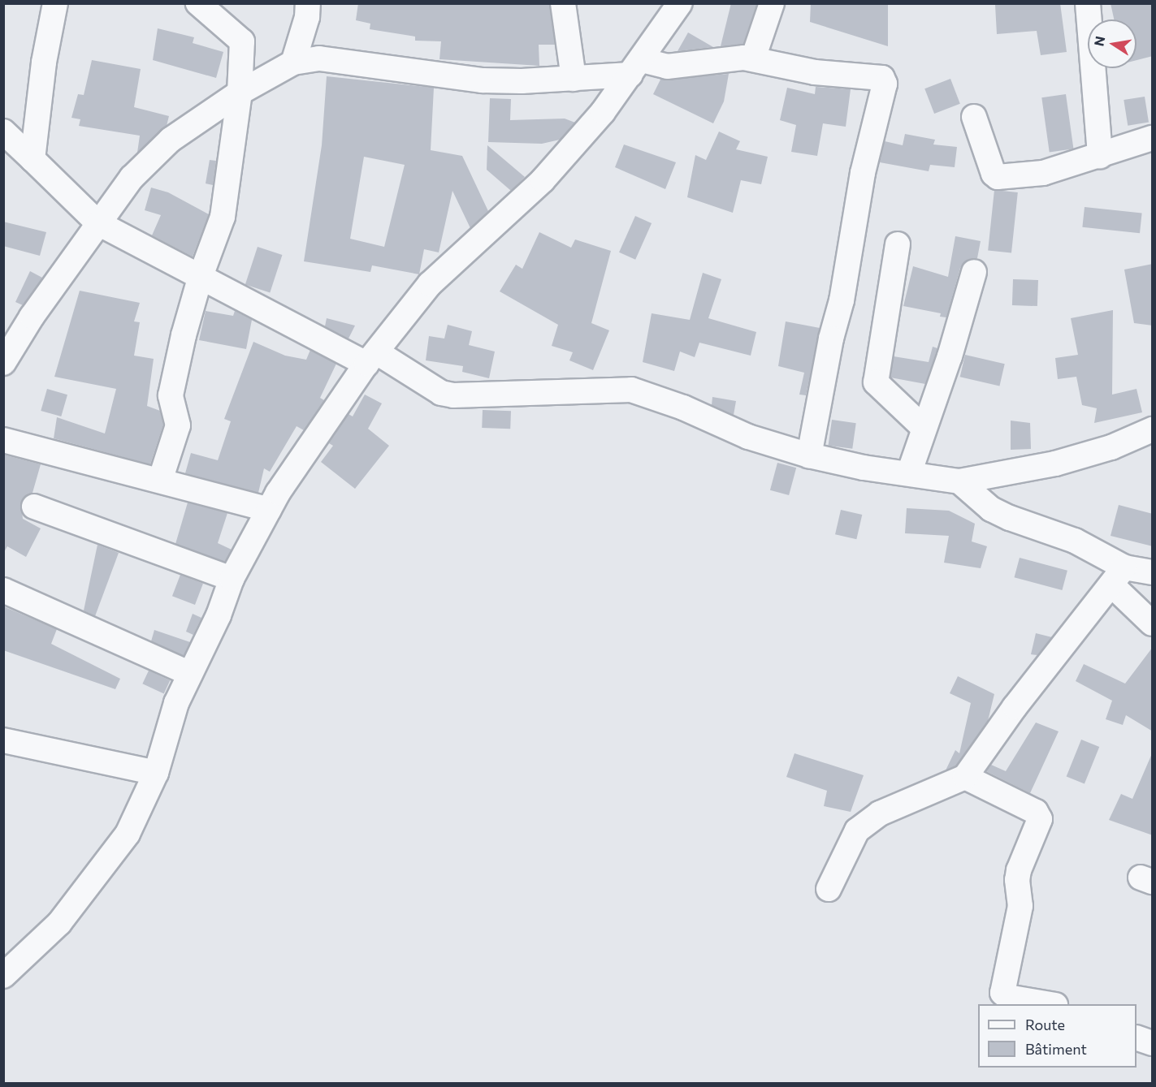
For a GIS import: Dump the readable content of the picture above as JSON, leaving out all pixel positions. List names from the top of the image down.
{
  "legend": ["Route", "Bâtiment"],
  "north": "left"
}
